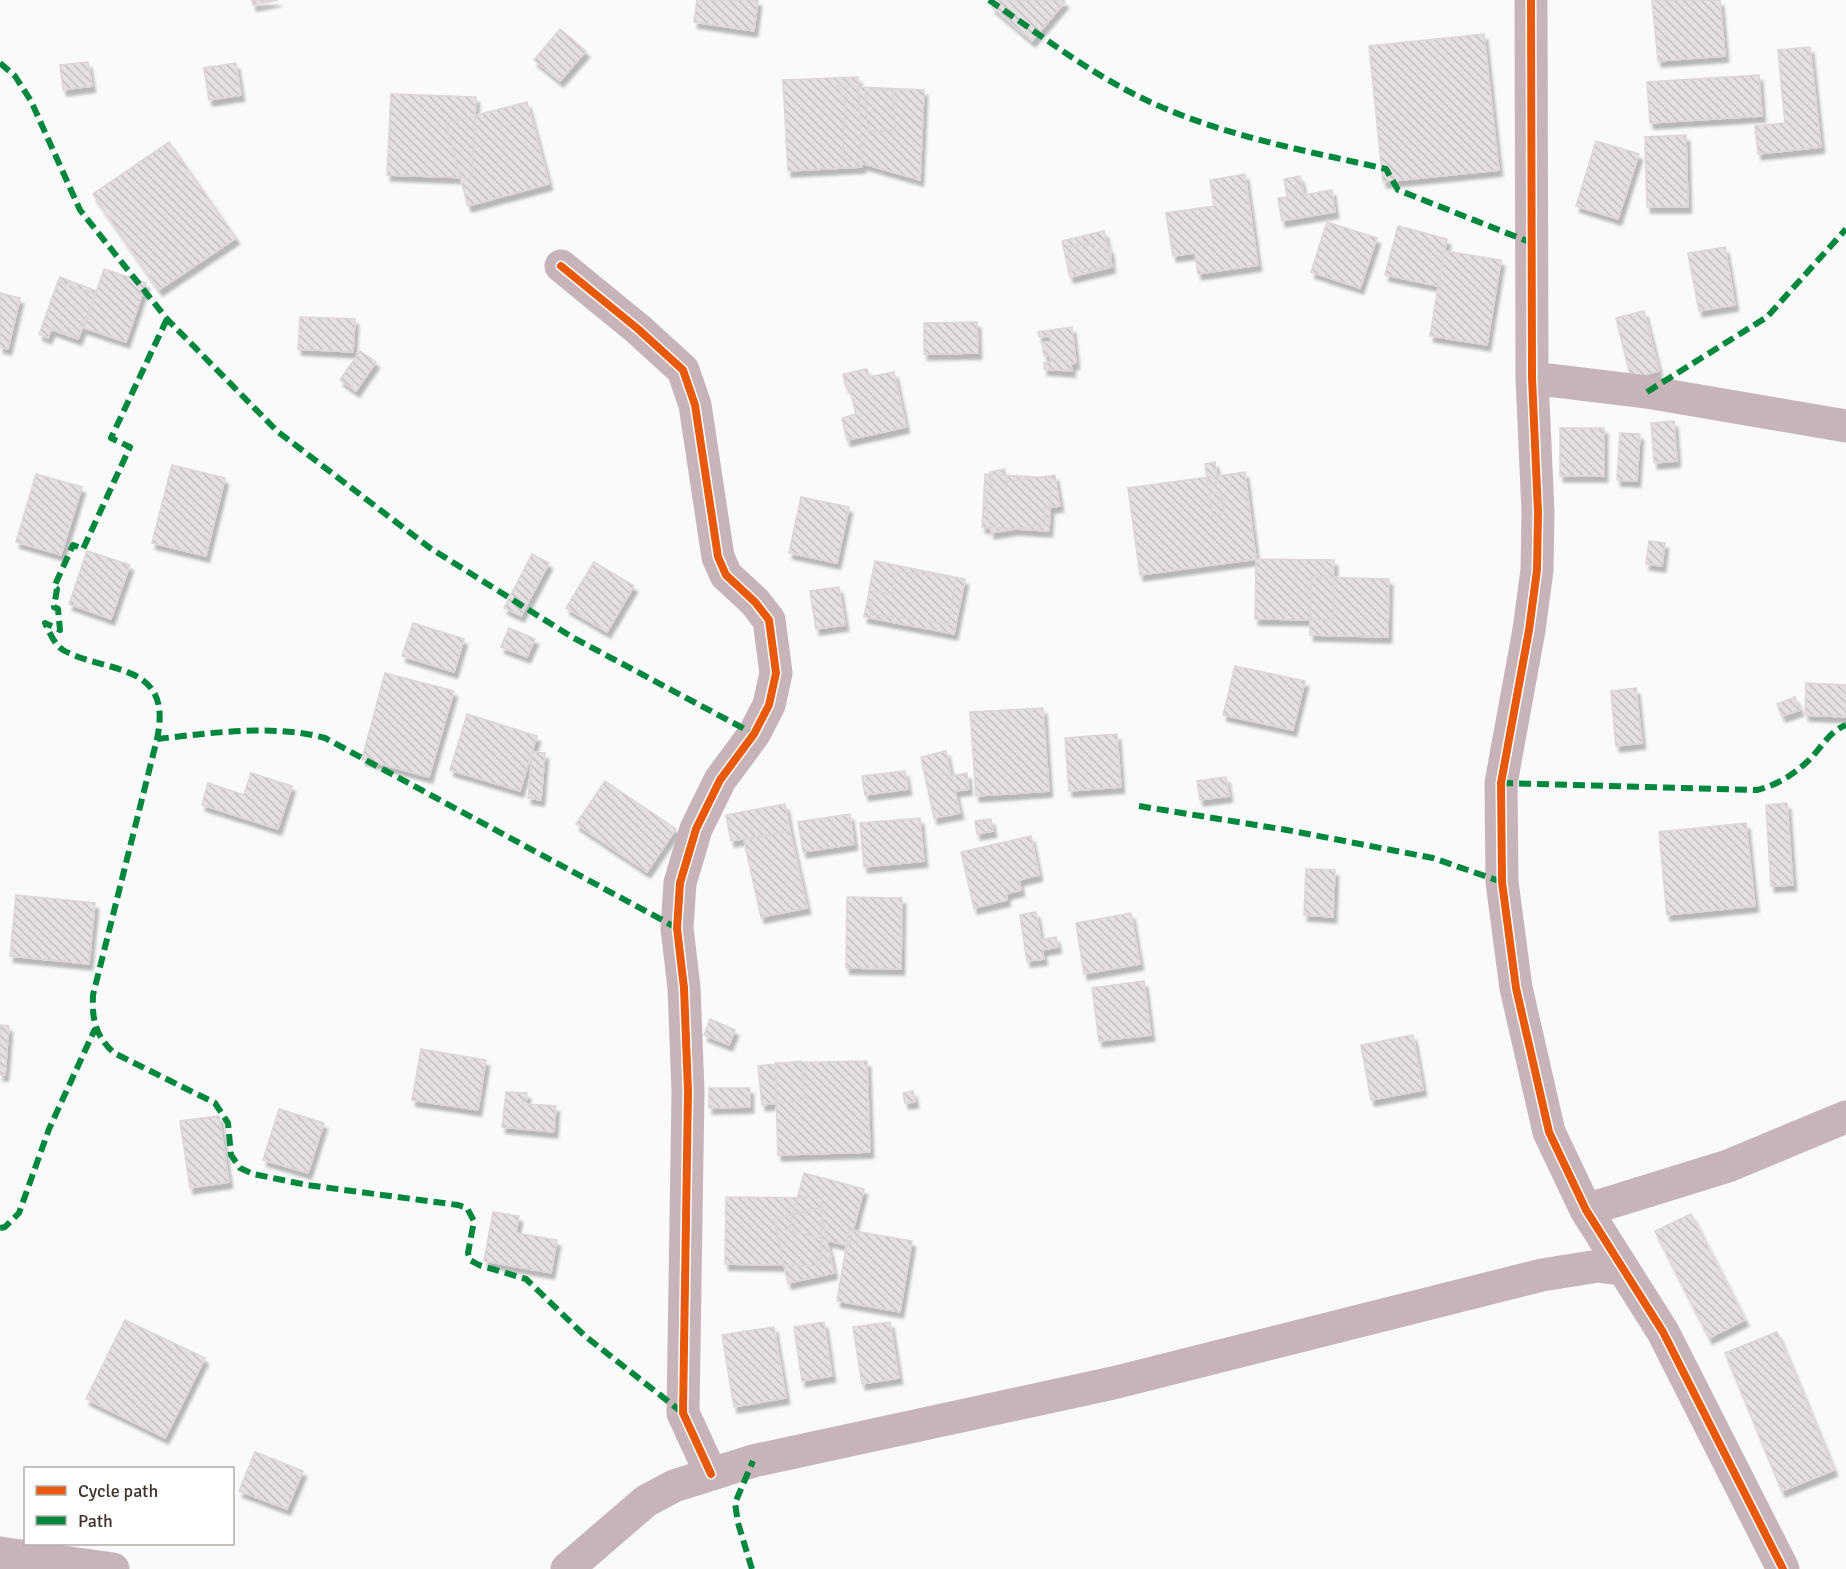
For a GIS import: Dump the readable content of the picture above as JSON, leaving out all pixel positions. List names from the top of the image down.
{
  "legend": ["Cycle path", "Path"]
}
